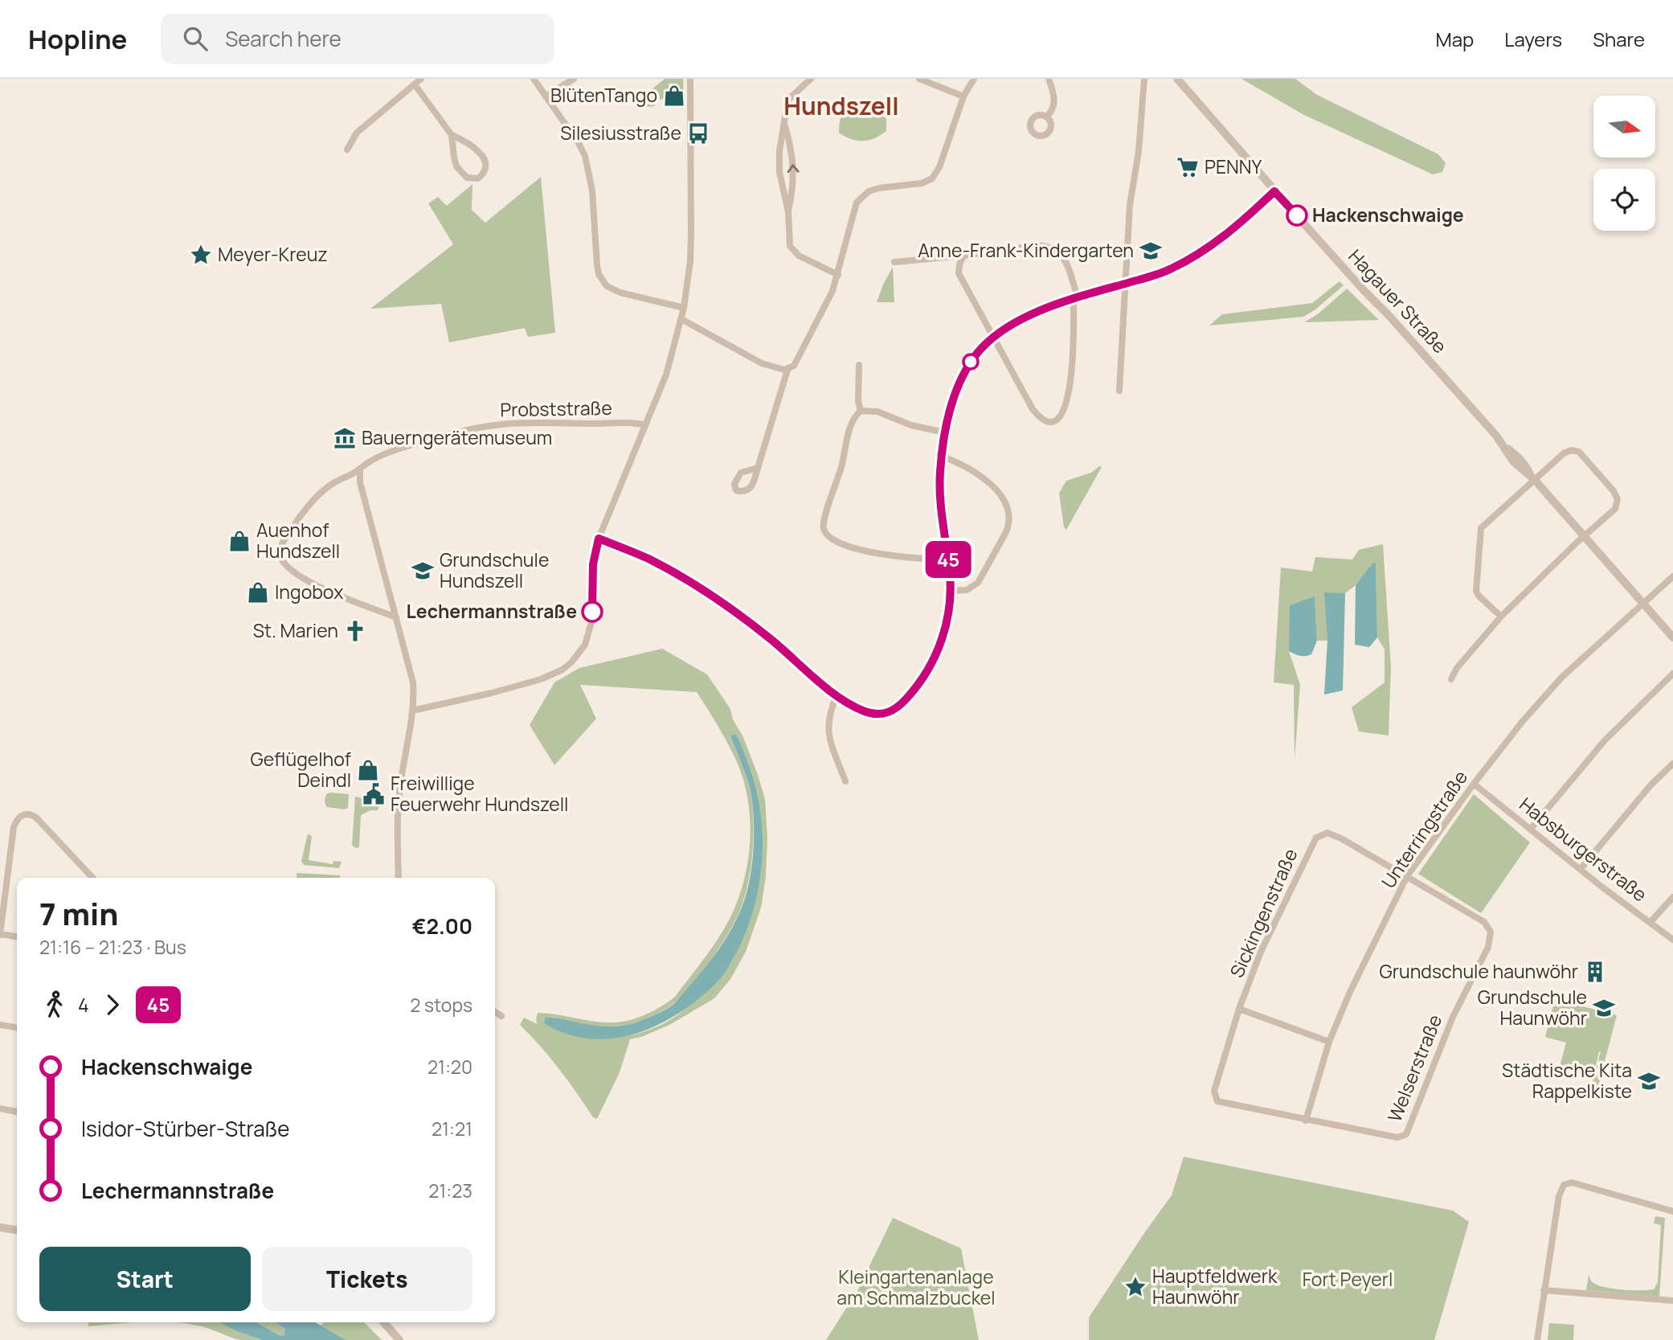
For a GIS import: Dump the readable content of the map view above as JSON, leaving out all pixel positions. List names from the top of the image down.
{
  "streets": {
    "street": [
      "Hagauer Straße",
      "Probststraße",
      "Unterringstraße",
      "Habsburgerstraße",
      "Sickingenstraße",
      "Welserstraße"
    ]
  },
  "crossings": [
    ["Hagauer Straße", "Unterringstraße"],
    ["Unterringstraße", "Habsburgerstraße"],
    ["Unterringstraße", "Sickingenstraße"],
    ["Unterringstraße", "Welserstraße"],
    ["Sickingenstraße", "Welserstraße"]
  ],
  "districts": ["Hundszell"],
  "parks": ["Kleingartenanlage am Schmalzbuckel", "Fort Peyerl"],
  "places": {
    "shop": [
      "BlütenTango",
      "Auenhof Hundszell",
      "Ingobox",
      "Geflügelhof Deindl"
    ],
    "bus stop": ["Silesiusstraße"],
    "supermarket": ["PENNY"],
    "other": ["Hackenschwaige", "Lechermannstraße"],
    "school or university": [
      "Anne-Frank-Kindergarten",
      "Grundschule Hundszell",
      "Grundschule Haunwöhr",
      "Städtische Kita Rappelkiste"
    ],
    "place": ["Meyer-Kreuz", "Hauptfeldwerk Haunwöhr"],
    "museum": ["Bauerngerätemuseum"],
    "church": ["St. Marien"],
    "public building": ["Freiwillige Feuerwehr Hundszell"],
    "building": ["Grundschule haunwöhr"]
  },
  "lines": ["bus line 45"],
  "north": "right",
  "page": {
    "header": "Hopline",
    "search": "Search here",
    "nav": ["Map", "Layers", "Share"],
    "on_map": "45",
    "heading": ["7 min", "21:16 – 21:23 · Bus", "€2.00"],
    "legs": ["4", "45", "2 stops"],
    "list": [
      {
        "name": "Hackenschwaige",
        "value": "21:20"
      },
      {
        "name": "Isidor-Stürber-Straße",
        "value": "21:21"
      },
      {
        "name": "Lechermannstraße",
        "value": "21:23"
      }
    ],
    "buttons": ["Start", "Tickets"]
  }
}
